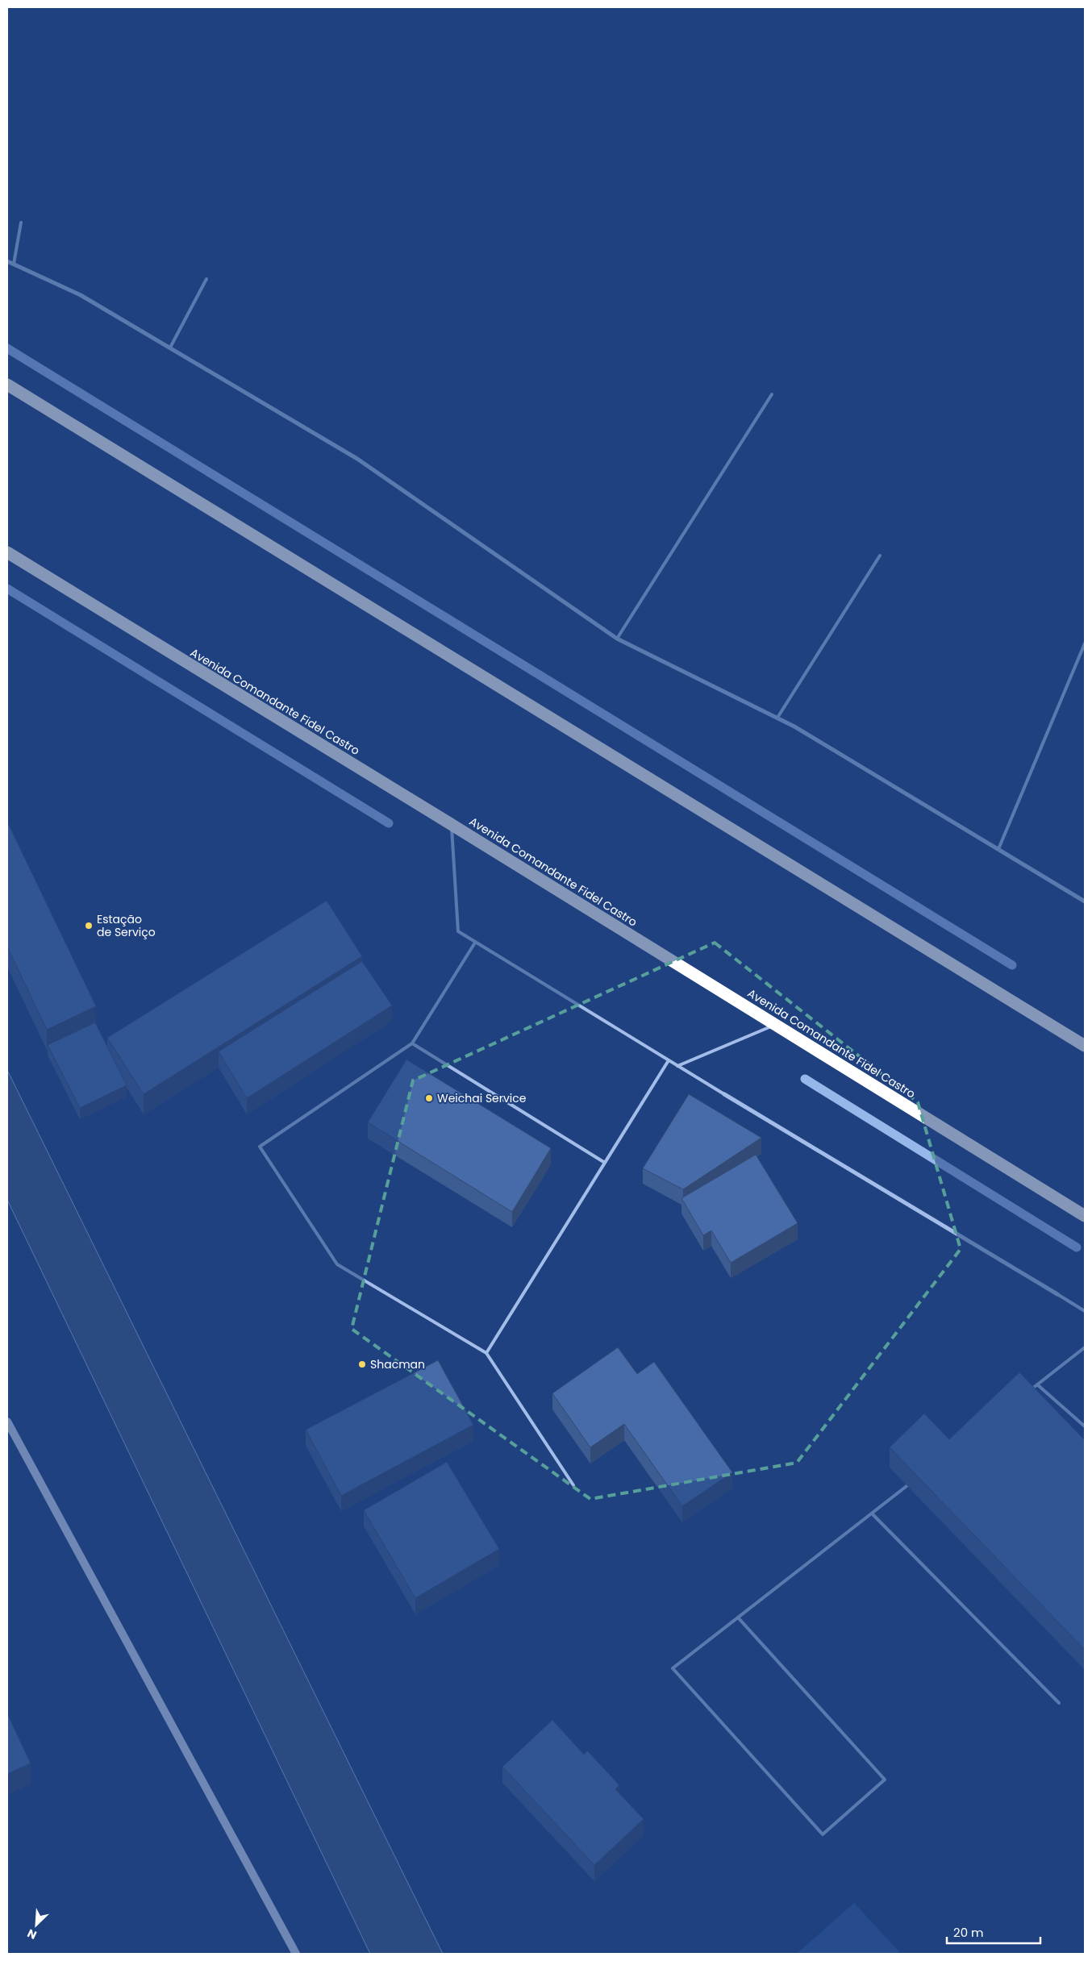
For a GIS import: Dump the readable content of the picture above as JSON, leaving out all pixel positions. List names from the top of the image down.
{
  "streets": {
    "highway": ["Avenida Comandante Fidel Castro"]
  },
  "places": ["Estação de Serviço", "Weichai Service", "Shacman"],
  "scale_bar": "20 m",
  "north": "bottom left"
}
